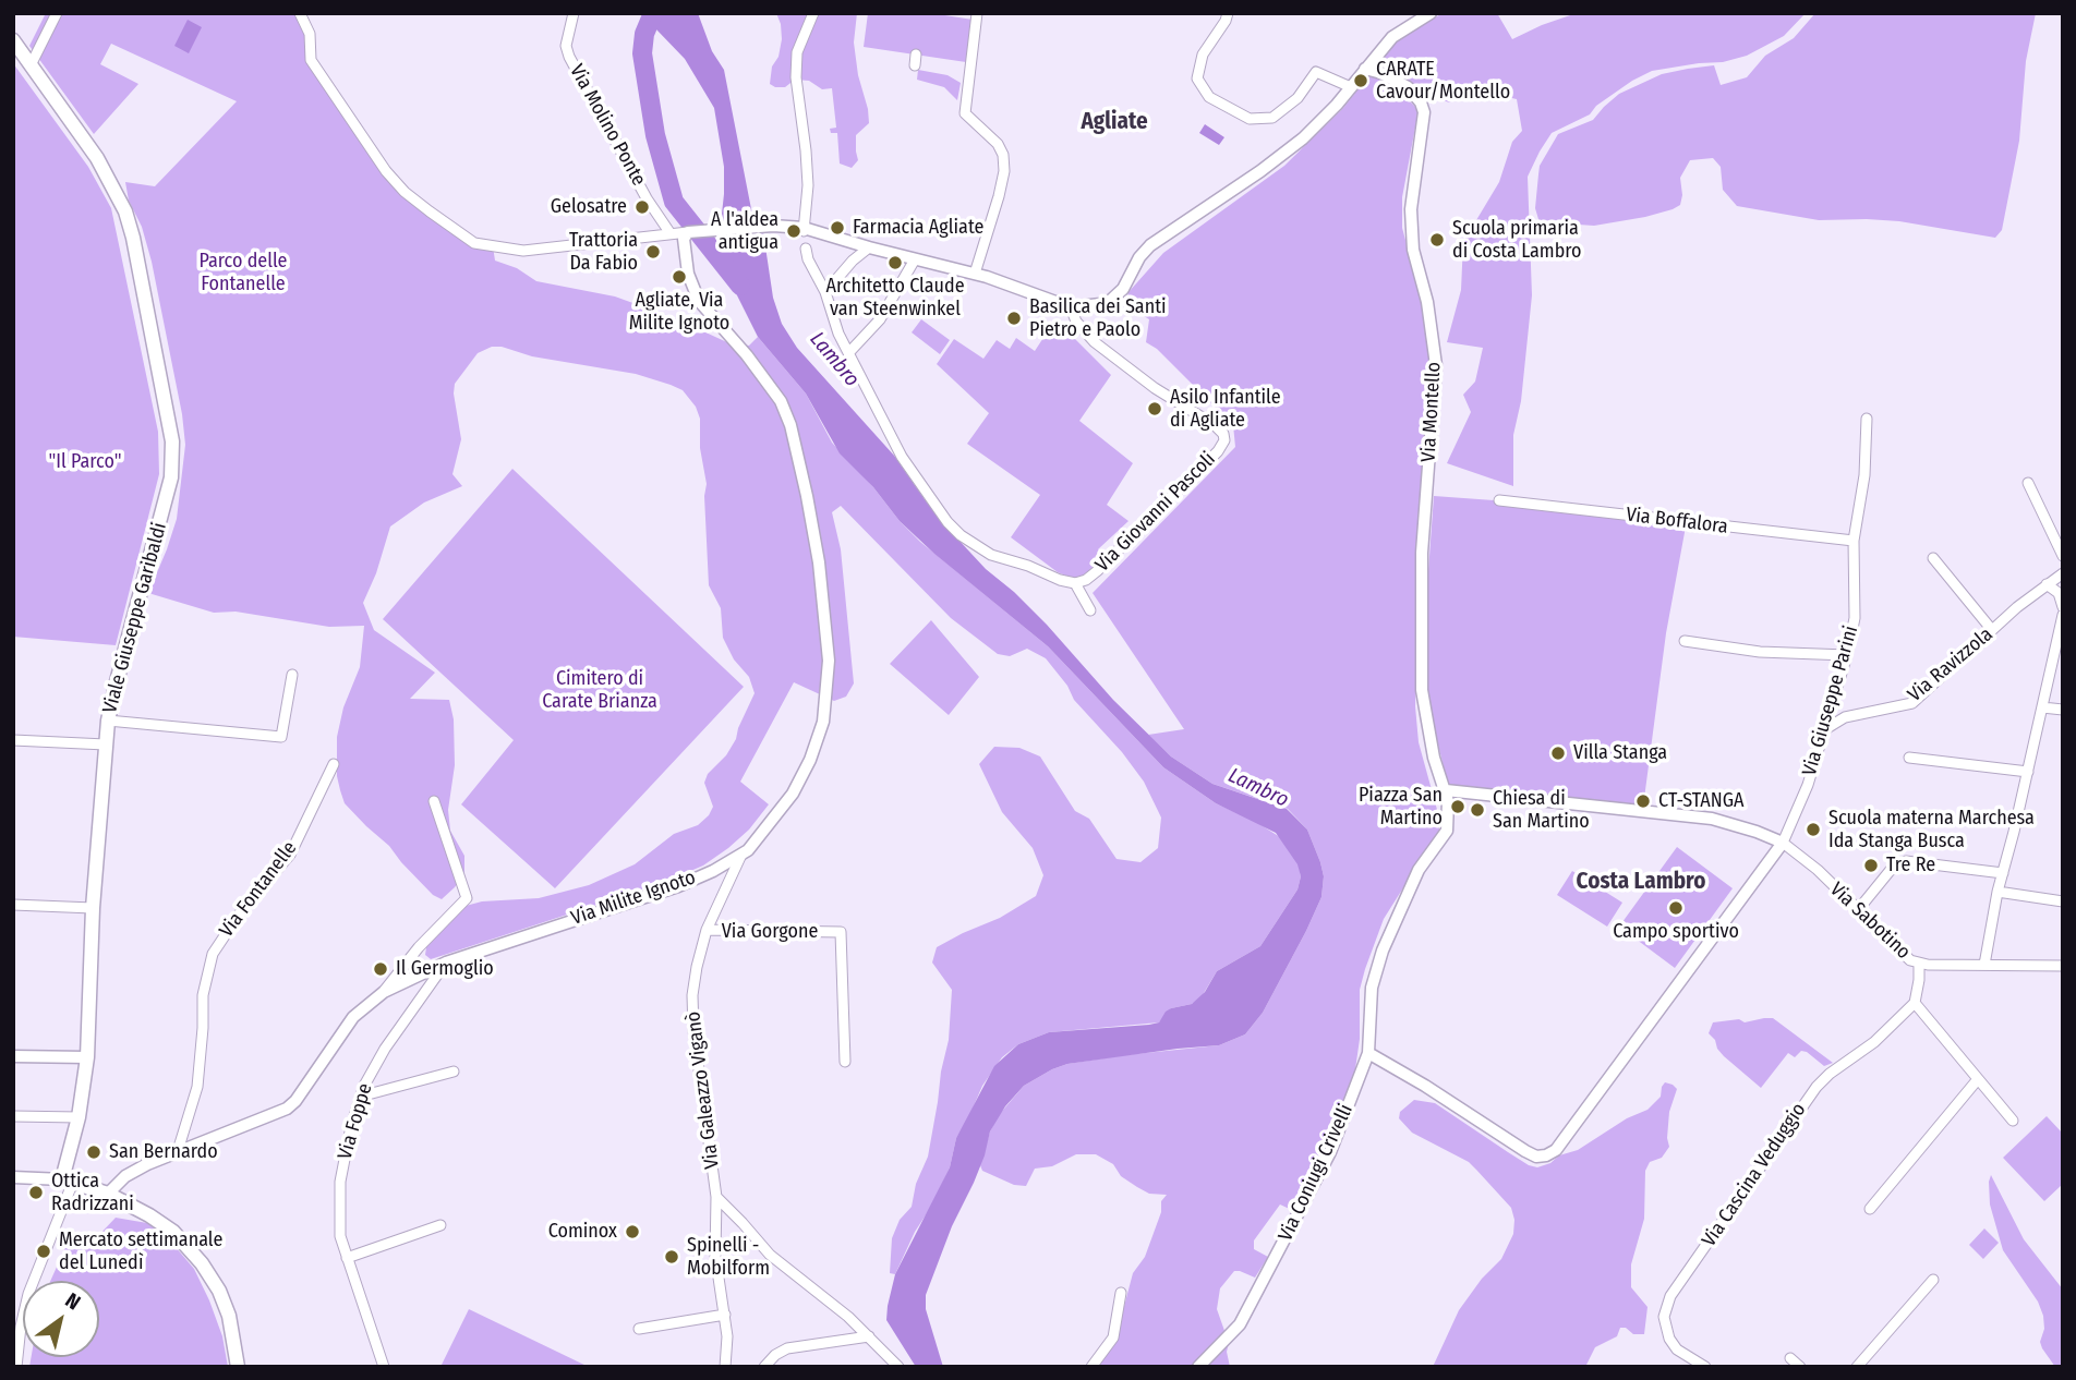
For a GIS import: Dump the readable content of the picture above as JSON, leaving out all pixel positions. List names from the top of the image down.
{
  "streets": {
    "main road": ["Viale Giuseppe Garibaldi"],
    "street": [
      "Via Molino Ponte",
      "Via Montello",
      "Via Giovanni Pascoli",
      "Via Boffalora",
      "Via Ravizzola",
      "Via Giuseppe Parini",
      "Via Fontanelle",
      "Via Milite Ignoto",
      "Via Sabotino",
      "Via Gorgone",
      "Via Galeazzo Viganò",
      "Via Foppe",
      "Via Coniugi Crivelli",
      "Via Cascina Veduggio"
    ]
  },
  "crossings": [
    ["Via Montello", "Via Coniugi Crivelli"],
    ["Via Boffalora", "Via Giuseppe Parini"],
    ["Via Ravizzola", "Via Giuseppe Parini"],
    ["Via Giuseppe Parini", "Via Sabotino"],
    ["Via Fontanelle", "Via Milite Ignoto"],
    ["Via Milite Ignoto", "Via Galeazzo Viganò"],
    ["Via Milite Ignoto", "Via Foppe"],
    ["Via Gorgone", "Via Galeazzo Viganò"]
  ],
  "districts": ["Agliate", "Costa Lambro"],
  "water": ["Lambro"],
  "parks": ["Parco delle Fontanelle", "\"Il Parco\"", "Cimitero di Carate Brianza"],
  "places": [
    "CARATE Cavour/Montello",
    "Gelosatre",
    "Farmacia Agliate",
    "A l'aldea antigua",
    "Scuola primaria di Costa Lambro",
    "Trattoria Da Fabio",
    "Architetto Claude van Steenwinkel",
    "Agliate, Via Milite Ignoto",
    "Basilica dei Santi Pietro e Paolo",
    "Asilo Infantile di Agliate",
    "Villa Stanga",
    "CT-STANGA",
    "Piazza San Martino",
    "Chiesa di San Martino",
    "Scuola materna Marchesa Ida Stanga Busca",
    "Tre Re",
    "Campo sportivo",
    "Il Germoglio",
    "San Bernardo",
    "Ottica Radrizzani",
    "Cominox",
    "Mercato settimanale del Lunedì",
    "Spinelli - Mobilform"
  ],
  "north": "top right"
}
